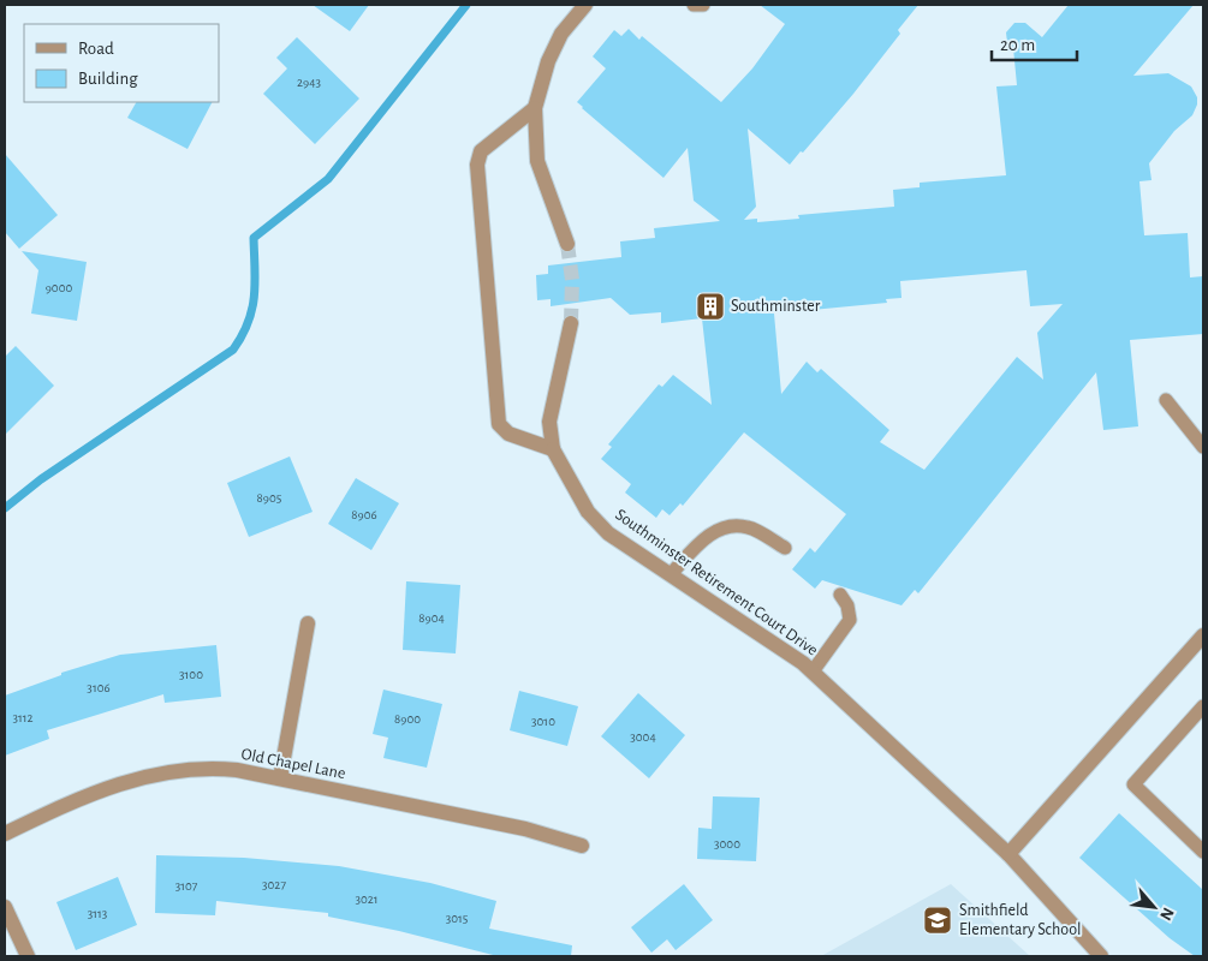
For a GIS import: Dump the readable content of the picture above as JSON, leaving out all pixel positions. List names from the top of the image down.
{
  "streets": {
    "street": ["Southminster Retirement Court Drive", "Old Chapel Lane"]
  },
  "places": {
    "building": ["Southminster"],
    "school or university": ["Smithfield Elementary School"]
  },
  "house_numbers": [
    "2943",
    "9000",
    "8905",
    "8906",
    "8904",
    "3100",
    "3106",
    "3112",
    "8900",
    "3010",
    "3004",
    "3000",
    "3027",
    "3107",
    "3021",
    "3113",
    "3015"
  ],
  "legend": ["Road", "Building"],
  "scale_bar": "20 m",
  "north": "bottom right"
}
